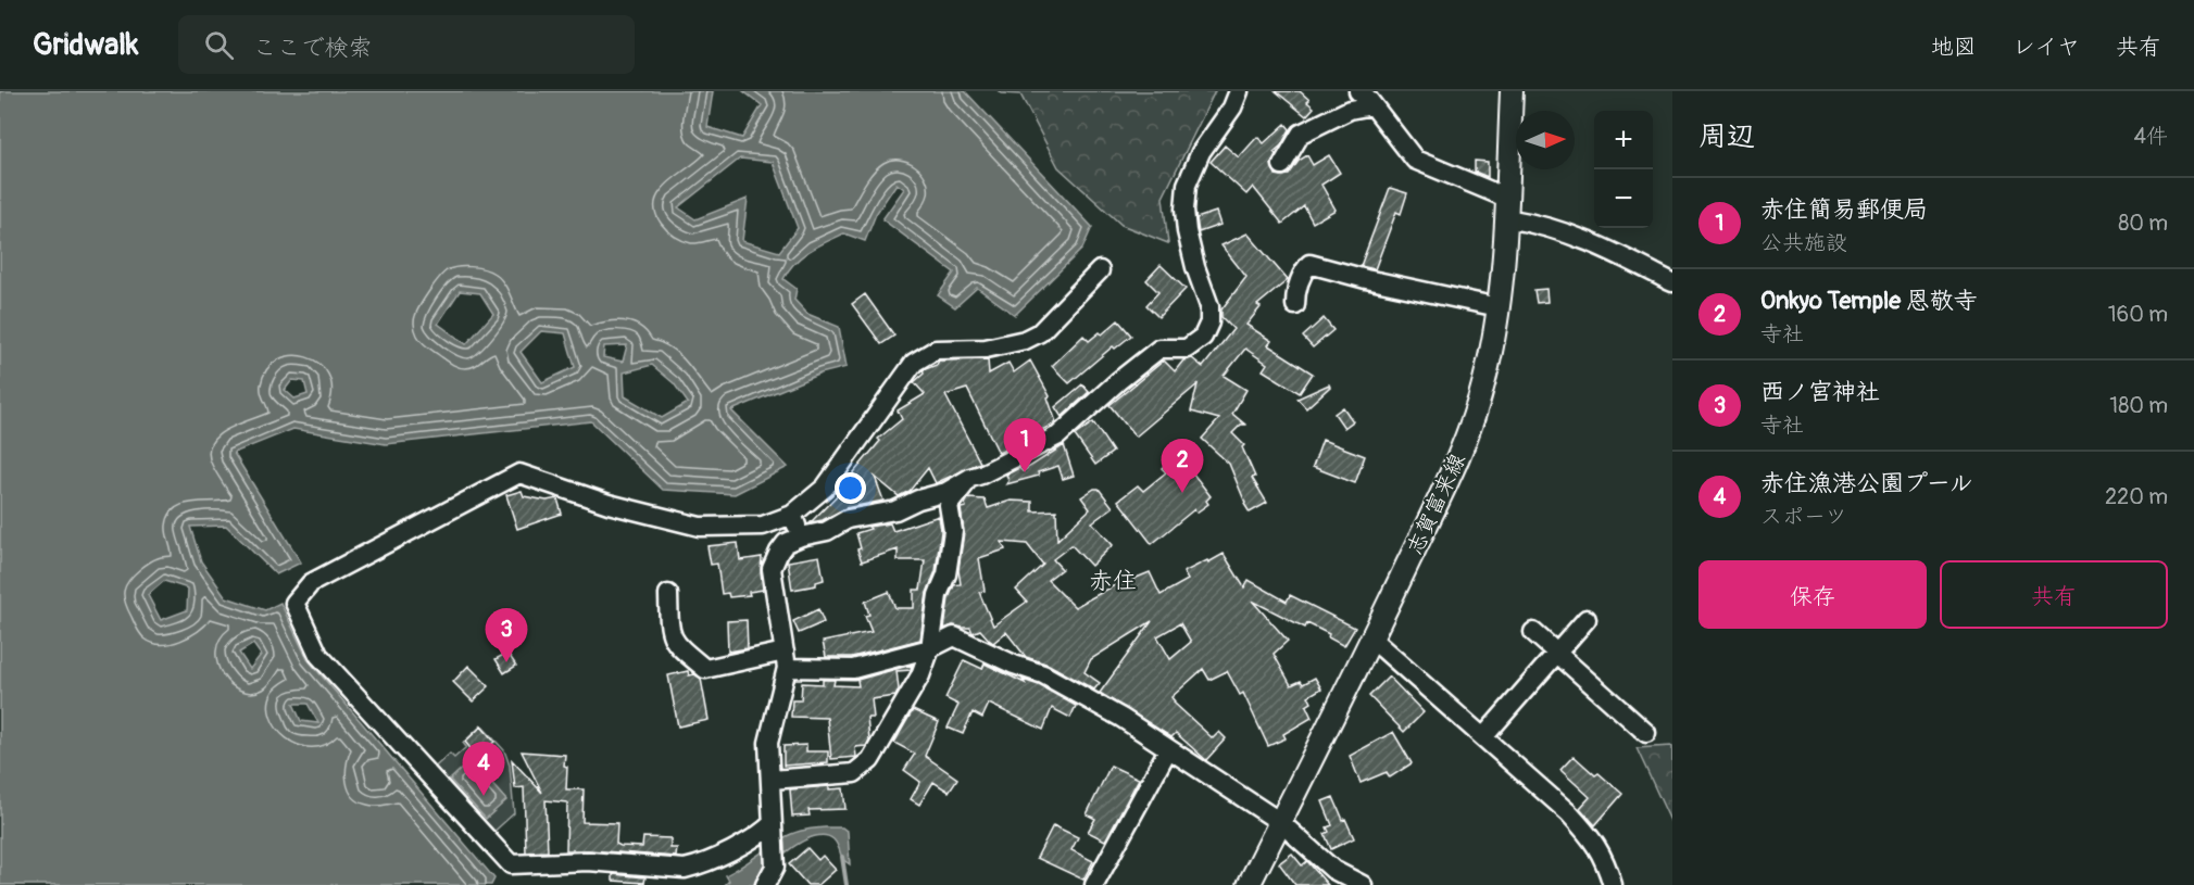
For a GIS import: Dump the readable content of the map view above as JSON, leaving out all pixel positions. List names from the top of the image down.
{
  "streets": {
    "main road": ["志賀富来線"]
  },
  "districts": ["赤住"],
  "north": "right",
  "page": {
    "header": "Gridwalk",
    "search": "ここで検索",
    "nav": ["地図", "レイヤ", "共有"],
    "heading": ["周辺", "4件"],
    "map_buttons": ["+", "−"],
    "list": [
      {
        "mark": "1",
        "name": "赤住簡易郵便局",
        "note": "公共施設",
        "value": "80 m"
      },
      {
        "mark": "2",
        "name": "Onkyo Temple 恩敬寺",
        "note": "寺社",
        "value": "160 m"
      },
      {
        "mark": "3",
        "name": "西ノ宮神社",
        "note": "寺社",
        "value": "180 m"
      },
      {
        "mark": "4",
        "name": "赤住漁港公園プール",
        "note": "スポーツ",
        "value": "220 m"
      }
    ],
    "pins": [
      "1",
      "2",
      "3",
      "4"
    ],
    "buttons": ["保存", "共有"]
  }
}
